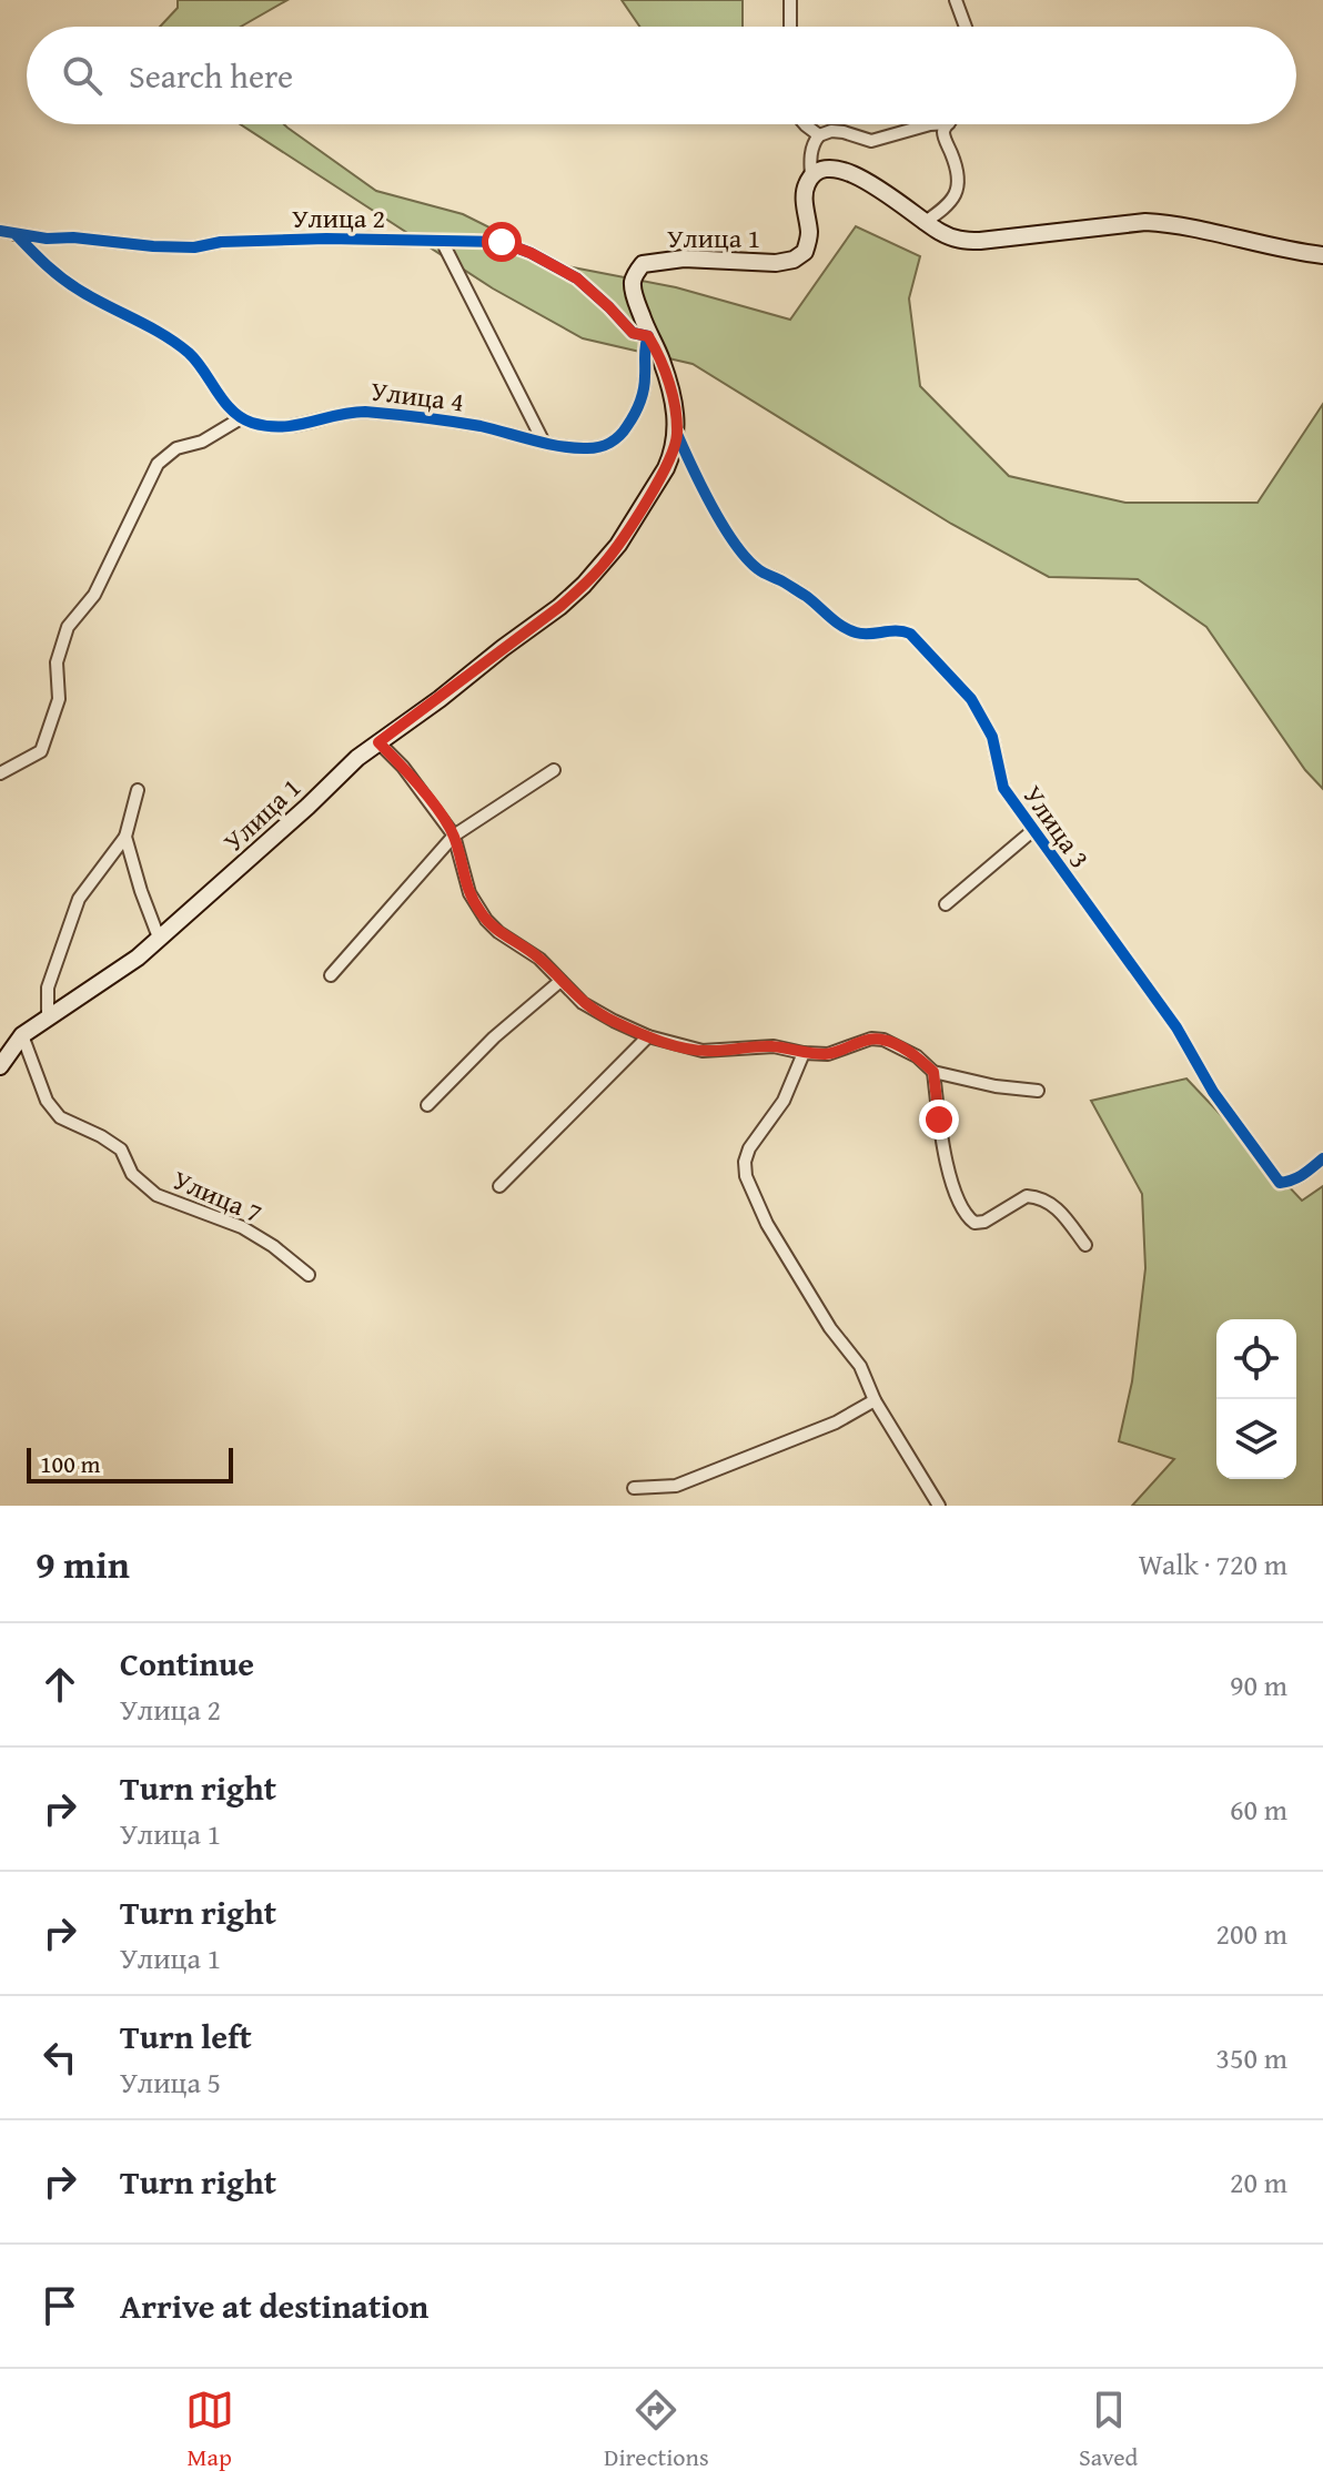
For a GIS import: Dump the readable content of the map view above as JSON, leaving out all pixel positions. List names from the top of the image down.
{
  "streets": {
    "main road": ["Улица 1"],
    "street": [
      "Улица 2",
      "Улица 4",
      "Улица 3",
      "Улица 7"
    ]
  },
  "crossings": [
    ["Улица 2", "Улица 1"],
    ["Улица 2", "Улица 4"],
    ["Улица 1", "Улица 4"],
    ["Улица 1", "Улица 3"],
    ["Улица 1", "Улица 7"]
  ],
  "scale_bar": "100 m",
  "page": {
    "search": "Search here",
    "scale": "100 m",
    "heading": ["9 min", "Walk · 720 m"],
    "list": [
      ["Continue", "Улица 2", "90 m"],
      ["Turn right", "Улица 1", "60 m"],
      ["Turn right", "Улица 1", "200 m"],
      ["Turn left", "Улица 5", "350 m"],
      ["Turn right", "20 m"],
      "Arrive at destination"
    ],
    "nav": ["Map", "Directions", "Saved"]
  }
}
